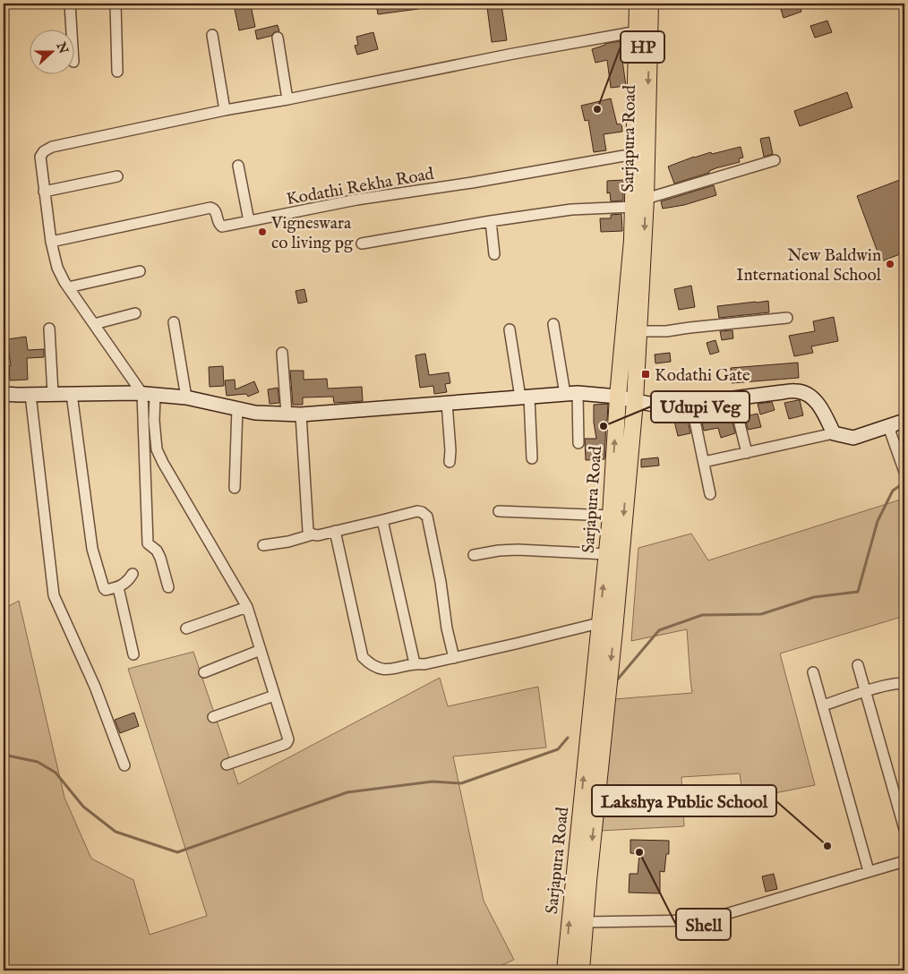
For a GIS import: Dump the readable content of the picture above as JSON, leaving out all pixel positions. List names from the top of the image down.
{
  "streets": {
    "main road": ["Sarjapura Road"],
    "street": ["Kodathi Rekha Road"]
  },
  "crossings": [
    ["Sarjapura Road", "Kodathi Rekha Road"]
  ],
  "places": {
    "other": [
      "HP",
      "Vigneswara co living pg",
      "New Baldwin International School",
      "Udupi Veg",
      "Lakshya Public School",
      "Shell"
    ],
    "transit": ["Kodathi Gate"]
  },
  "north": "right"
}
